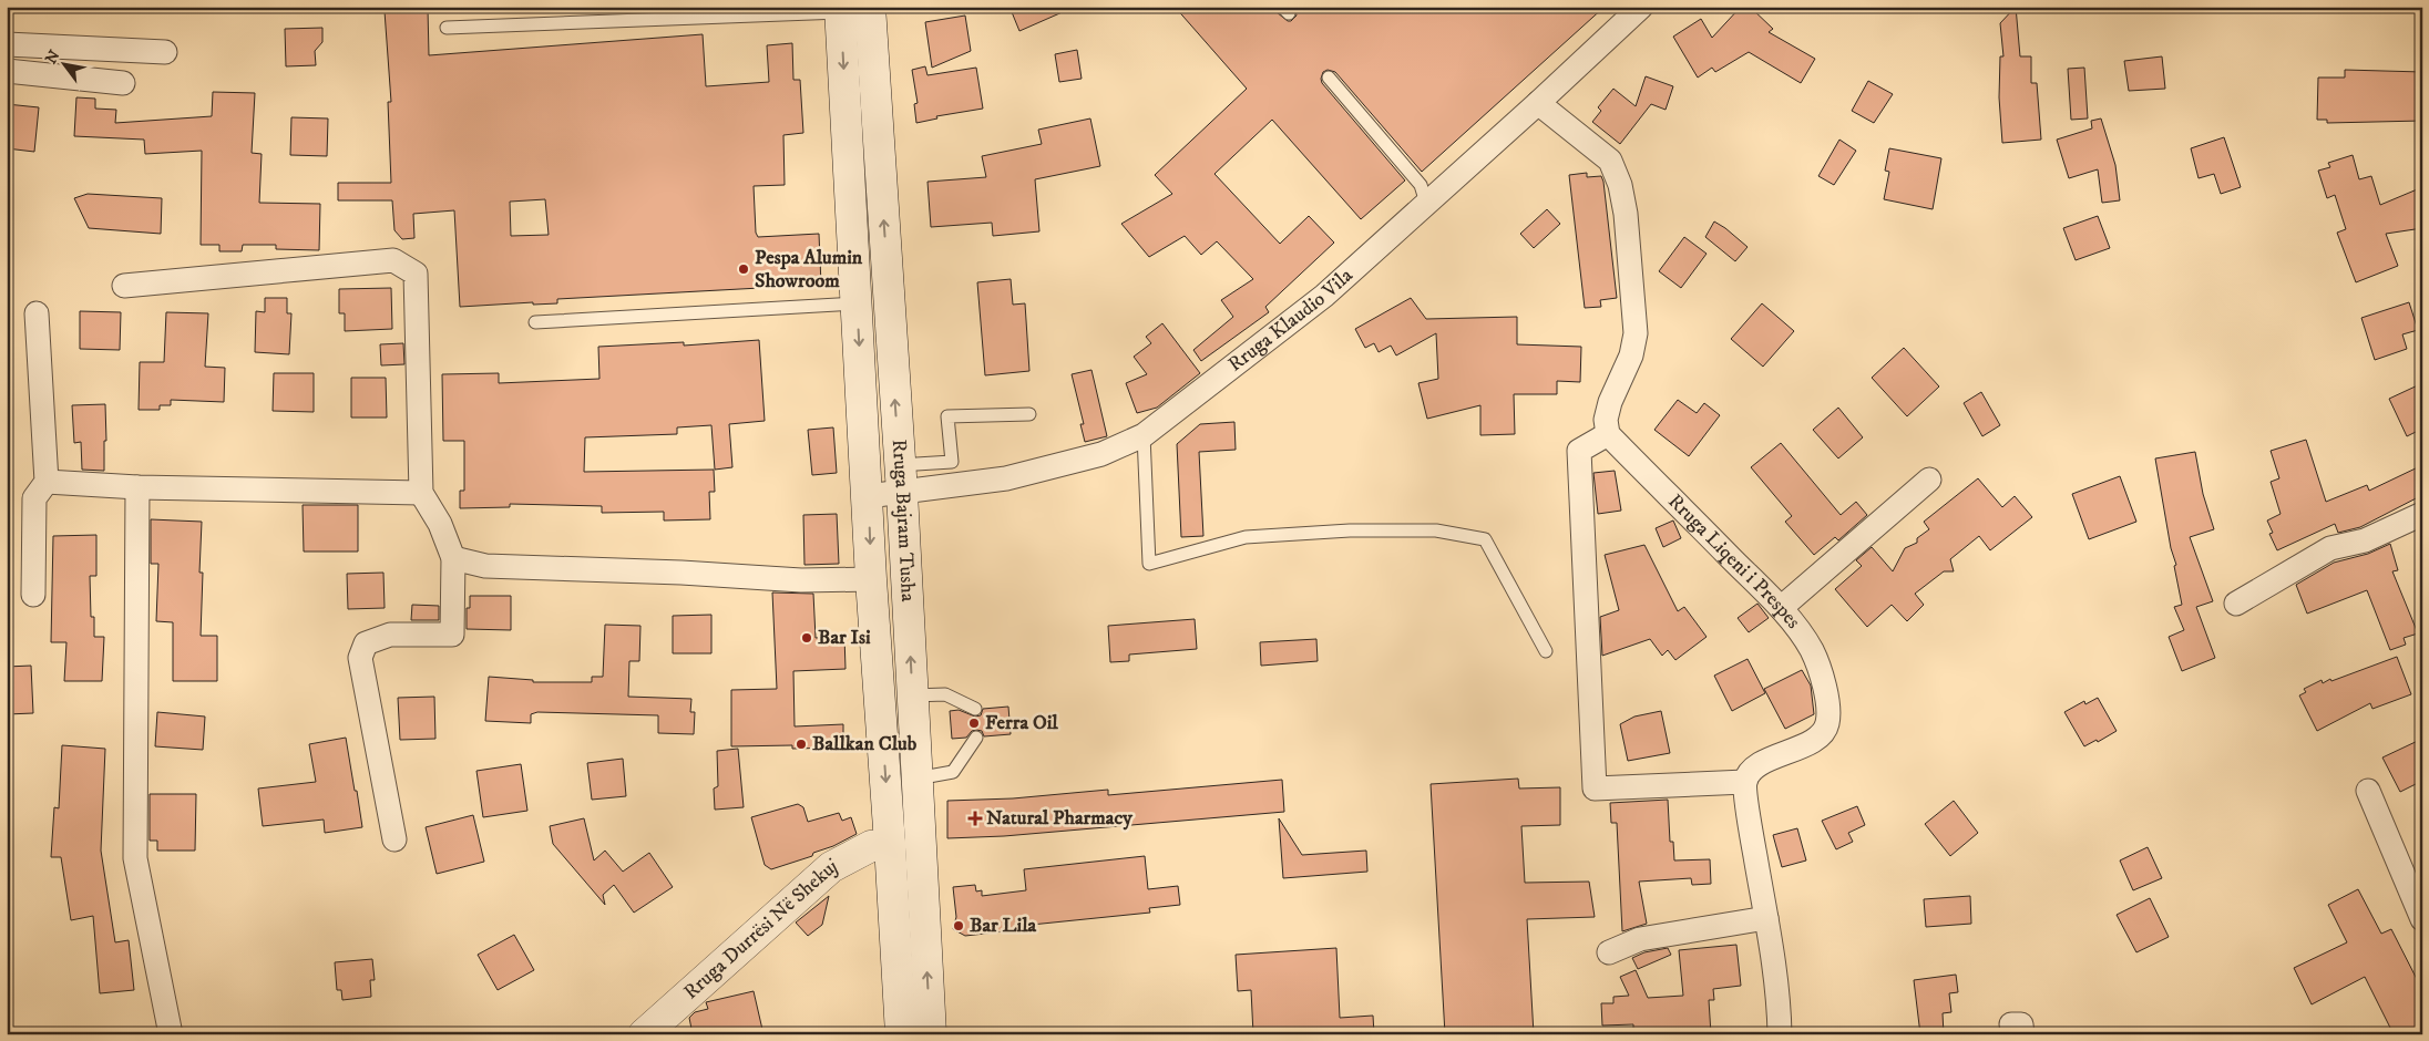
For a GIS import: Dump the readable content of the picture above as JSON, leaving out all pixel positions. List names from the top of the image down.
{
  "streets": {
    "main road": ["Rruga Bajram Tusha", "Rruga Durrësi Në Shekuj"],
    "street": ["Rruga Klaudio Vila", "Rruga Liqeni i Prespes"]
  },
  "crossings": [
    ["Rruga Klaudio Vila", "Rruga Bajram Tusha"],
    ["Rruga Bajram Tusha", "Rruga Durrësi Në Shekuj"]
  ],
  "places": {
    "other": [
      "Pespa Alumin Showroom",
      "Bar Isi",
      "Ferra Oil",
      "Ballkan Club",
      "Bar Lila"
    ],
    "health": ["Natural Pharmacy"]
  },
  "north": "top left"
}
